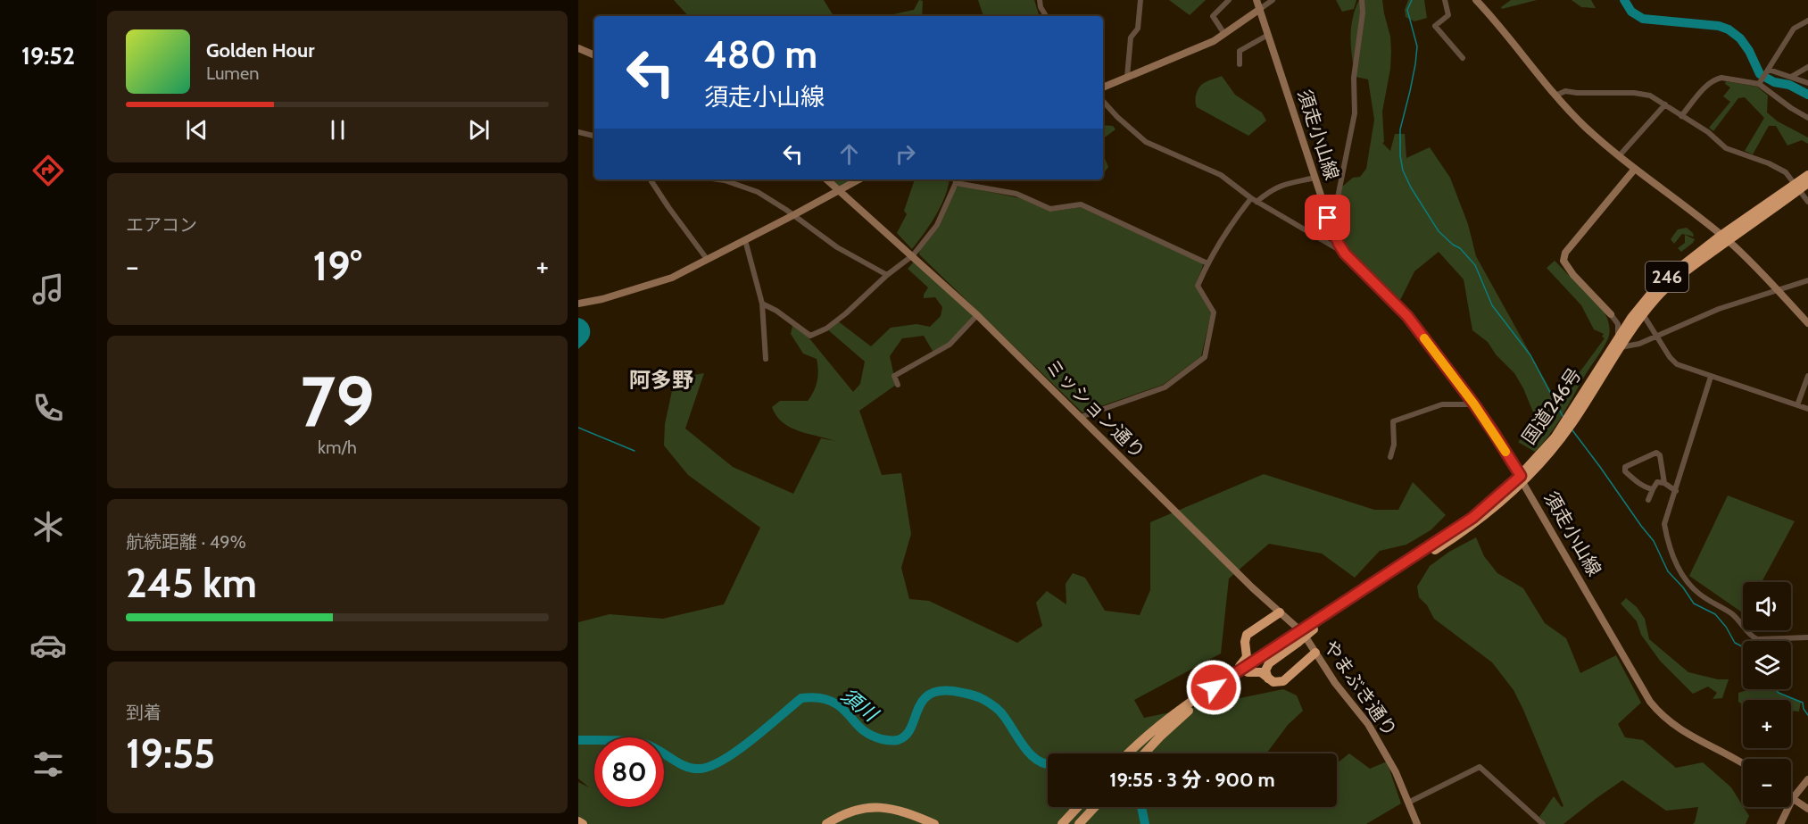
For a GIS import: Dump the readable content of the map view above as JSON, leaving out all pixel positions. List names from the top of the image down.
{
  "streets": {
    "highway": ["246", "国道246号"],
    "street": ["須走小山線", "ミッション通り", "やまぶき通り"]
  },
  "crossings": [
    ["須走小山線", "国道246号"],
    ["ミッション通り", "やまぶき通り"]
  ],
  "districts": ["阿多野"],
  "water": ["須川"],
  "page": {
    "tabs": "19:52",
    "turn": ["480 m", "須走小山線"],
    "song": ["Golden Hour", "Lumen"],
    "tile": [
      "エアコン",
      ["79", "km/h"],
      ["航続距離 · 49%", "245 km"],
      ["到着", "19:55"]
    ],
    "heat": ["−", "19°", "+"],
    "map_buttons": ["+", "−"],
    "limit": "80",
    "trip": "19:55 · 3 分 · 900 m"
  }
}
